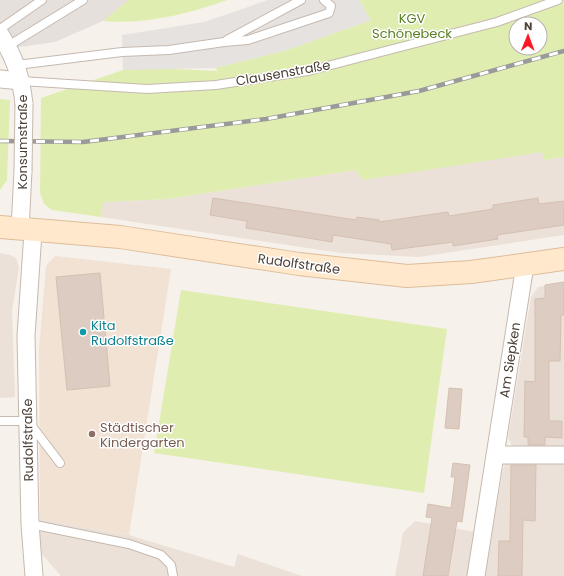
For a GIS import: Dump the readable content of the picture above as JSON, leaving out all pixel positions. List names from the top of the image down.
{
  "streets": {
    "street": [
      "Clausenstraße",
      "Konsumstraße",
      "Rudolfstraße",
      "Am Siepken"
    ]
  },
  "crossings": [
    ["Clausenstraße", "Konsumstraße"],
    ["Konsumstraße", "Rudolfstraße"],
    ["Rudolfstraße", "Am Siepken"]
  ],
  "parks": ["KGV Schönebeck"],
  "places": ["Kita Rudolfstraße", "Städtischer Kindergarten"],
  "north": "top"
}
